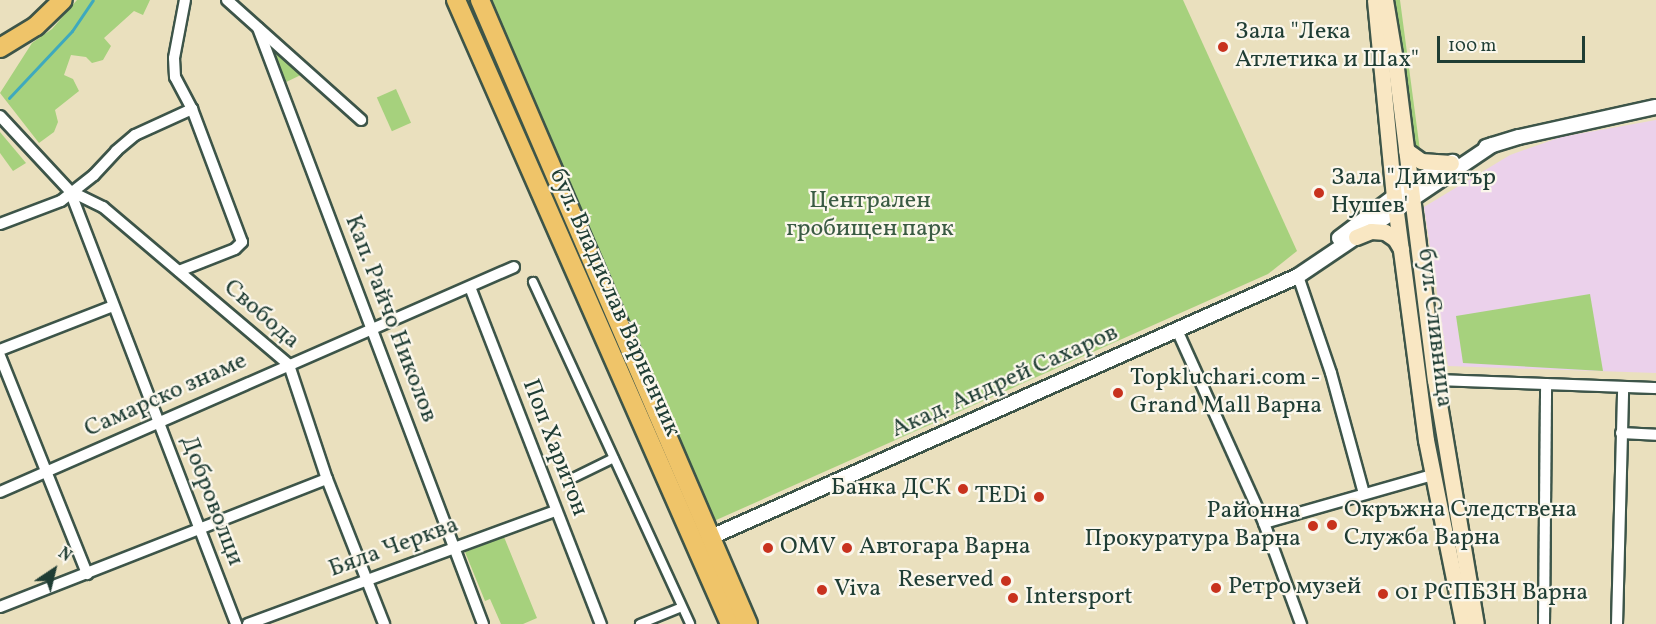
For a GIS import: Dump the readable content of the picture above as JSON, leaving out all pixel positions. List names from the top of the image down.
{
  "streets": {
    "main road": ["бул. Владислав Варненчик", "бул. Сливница"],
    "street": [
      "Свобода",
      "Кап. Райчо Николов",
      "Акад. Андрей Сахаров",
      "Самарско знаме",
      "Поп Харитон",
      "Доброволци",
      "Бяла Черква"
    ]
  },
  "crossings": [
    ["бул. Владислав Варненчик", "Акад. Андрей Сахаров"],
    ["Свобода", "Самарско знаме"],
    ["Свобода", "Доброволци"],
    ["Свобода", "Бяла Черква"],
    ["Кап. Райчо Николов", "Самарско знаме"],
    ["Кап. Райчо Николов", "Бяла Черква"],
    ["бул. Сливница", "Акад. Андрей Сахаров"],
    ["Самарско знаме", "Поп Харитон"],
    ["Самарско знаме", "Доброволци"],
    ["Поп Харитон", "Бяла Черква"]
  ],
  "parks": ["Централен гробищен парк"],
  "places": [
    "Зала \"Лека Атлетика и Шах\"",
    "Зала \"Димитър Нушев'",
    "Topkluchari.com - Grand Mall Варна",
    "Банка ДСК",
    "TEDi",
    "Окръжна Следствена Служба Варна",
    "Районна Прокуратура Варна",
    "OMV",
    "Автогара Варна",
    "Reserved",
    "Ретро музей",
    "Viva",
    "01 РСПБЗН Варна",
    "Intersport"
  ],
  "scale_bar": "100 m",
  "north": "top right"
}
